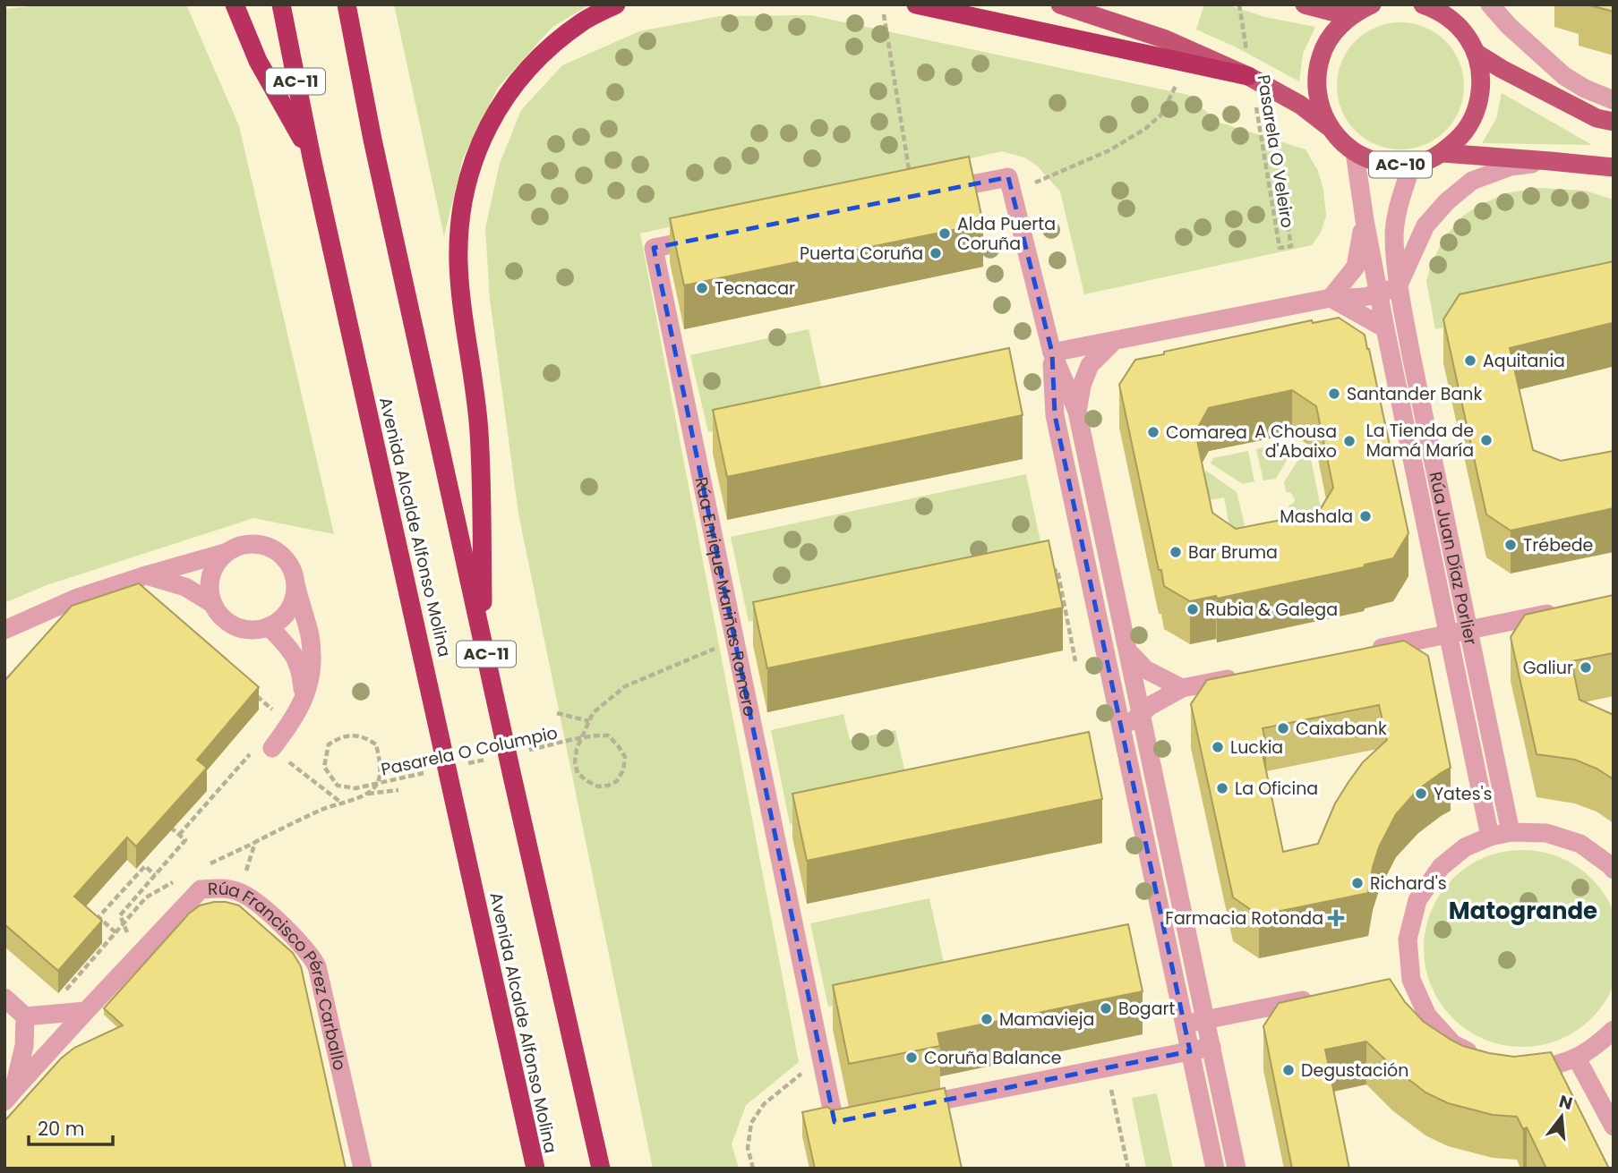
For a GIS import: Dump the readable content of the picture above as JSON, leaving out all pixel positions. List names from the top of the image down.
{
  "streets": {
    "highway": ["AC-11", "Avenida Alcalde Alfonso Molina"],
    "main road": ["AC-10"],
    "street": ["Rúa Juan Díaz Porlier", "Rúa Enrique Mariñas Romero", "Rúa Francisco Pérez Carballo"],
    "path": ["Pasarela O Veleiro", "Pasarela O Columpio"]
  },
  "crossings": [
    ["AC-10", "Rúa Juan Díaz Porlier"]
  ],
  "districts": ["Matogrande"],
  "places": {
    "other": [
      "Alda Puerta Coruña",
      "Puerta Coruña",
      "Tecnacar",
      "Aquitania",
      "Santander Bank",
      "Comarea",
      "La Tienda de Mamá María",
      "A Chousa d'Abaixo",
      "Mashala",
      "Trébede",
      "Bar Bruma",
      "Rubia & Galega",
      "Galiur",
      "Caixabank",
      "Luckia",
      "La Oficina",
      "Yates's",
      "Richard's",
      "Bogart",
      "Mamavieja",
      "Coruña Balance",
      "Degustación"
    ],
    "health": ["Farmacia Rotonda"]
  },
  "scale_bar": "20 m",
  "north": "top"
}
